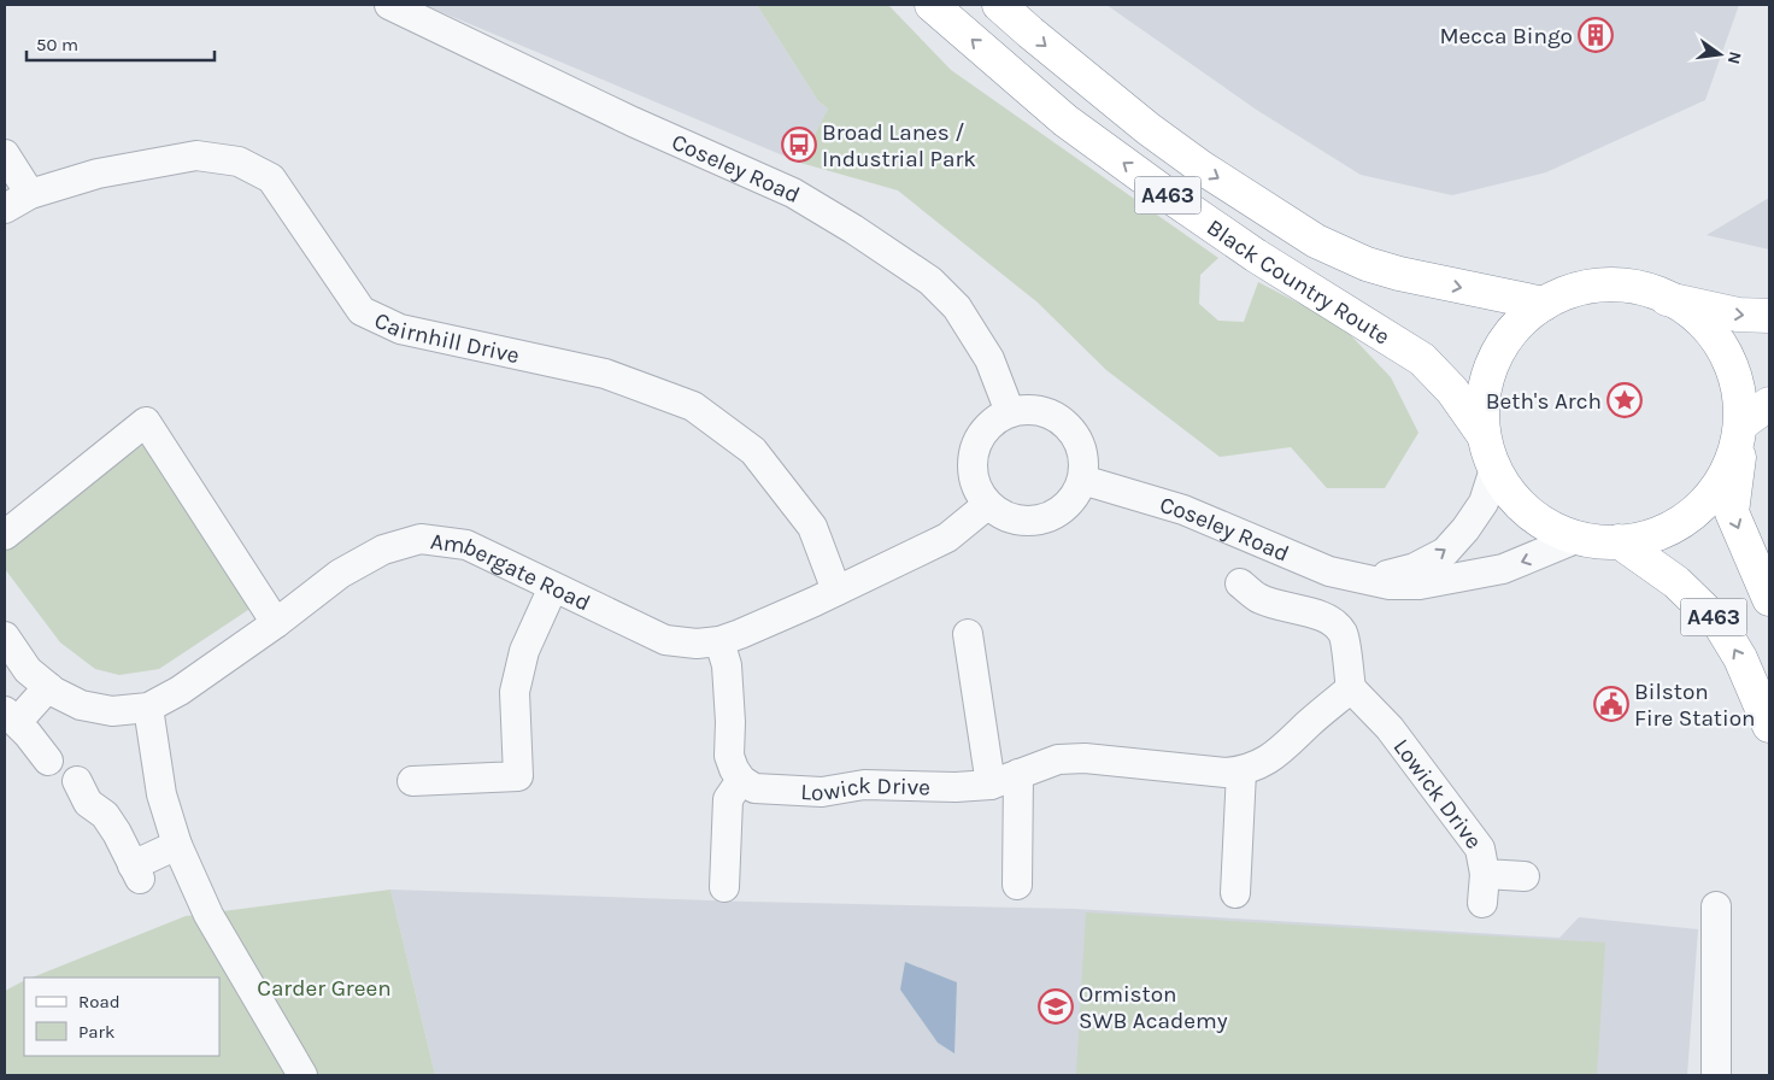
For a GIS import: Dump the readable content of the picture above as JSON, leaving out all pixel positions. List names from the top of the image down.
{
  "streets": {
    "main road": ["A463", "Black Country Route"],
    "street": [
      "Coseley Road",
      "Cairnhill Drive",
      "Ambergate Road",
      "Lowick Drive"
    ]
  },
  "crossings": [
    ["Coseley Road", "A463"],
    ["Coseley Road", "Ambergate Road"],
    ["A463", "Black Country Route"],
    ["Cairnhill Drive", "Ambergate Road"]
  ],
  "parks": ["Carder Green"],
  "places": {
    "building": ["Mecca Bingo"],
    "bus stop": ["Broad Lanes / Industrial Park"],
    "place": ["Beth's Arch"],
    "public building": ["Bilston Fire Station"],
    "school or university": ["Ormiston SWB Academy"]
  },
  "legend": ["Road", "Park"],
  "scale_bar": "50 m",
  "north": "right"
}
